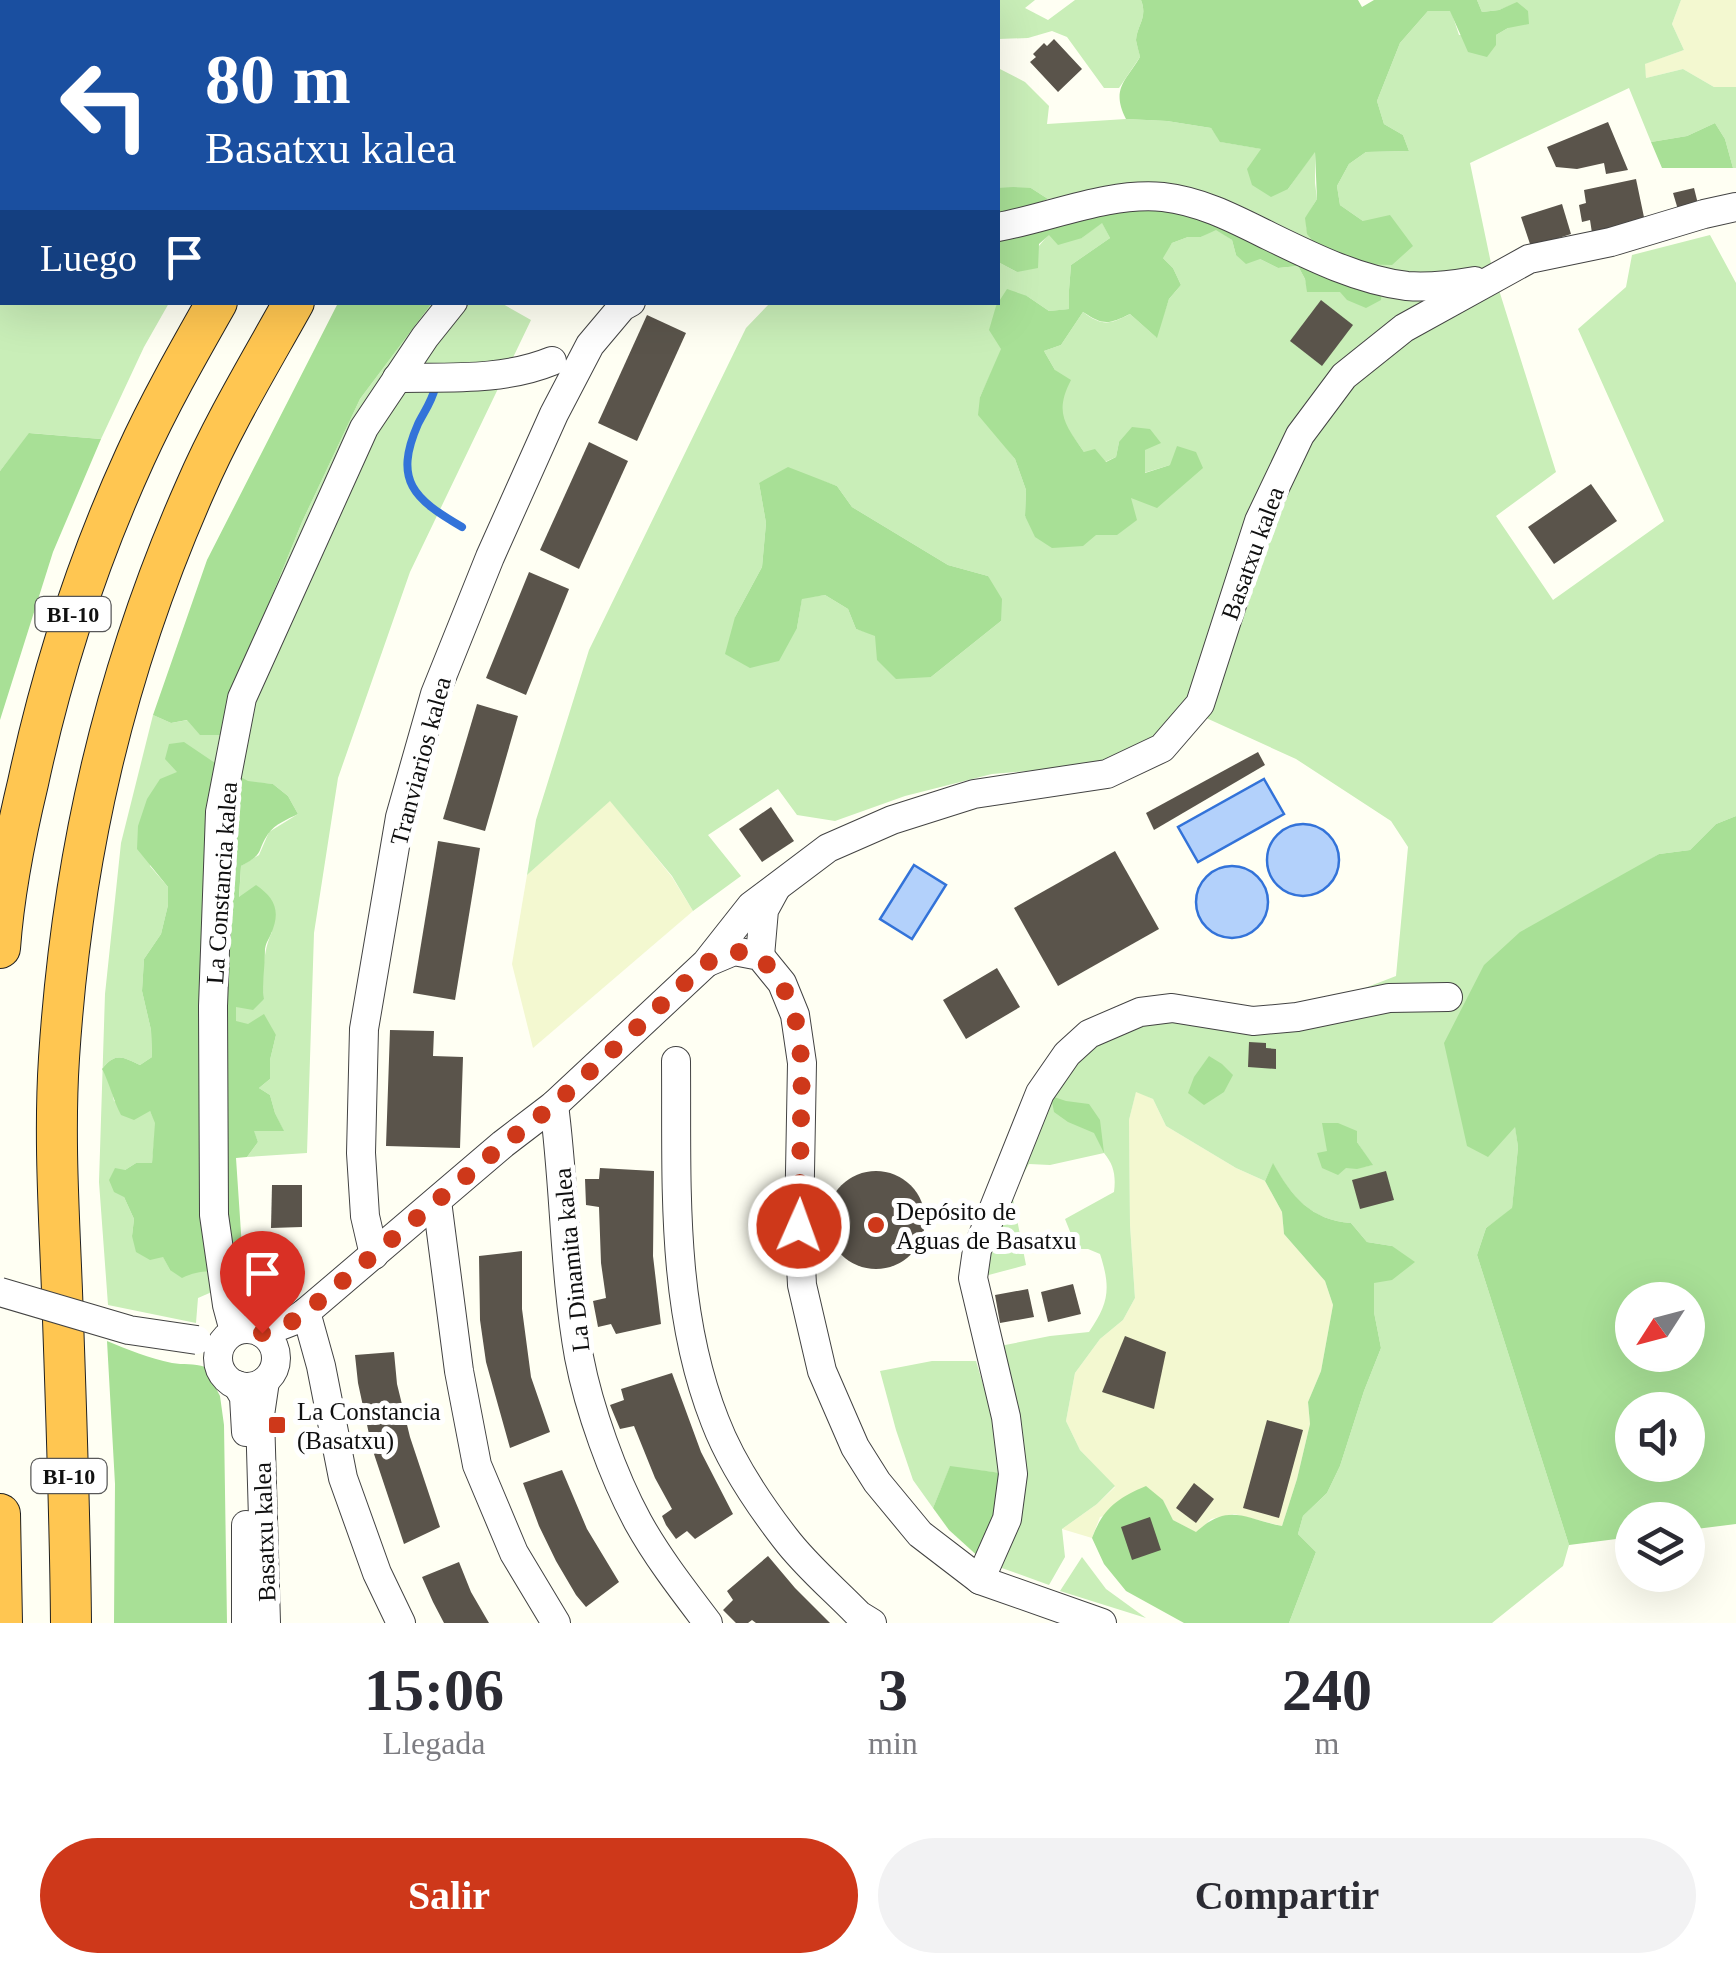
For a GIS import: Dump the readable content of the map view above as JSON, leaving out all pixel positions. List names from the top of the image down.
{
  "streets": {
    "highway": ["BI-10"],
    "street": [
      "Basatxu kalea",
      "Tranviarios kalea",
      "La Constancia kalea",
      "La Dinamita kalea"
    ]
  },
  "crossings": [
    ["Basatxu kalea", "Tranviarios kalea"],
    ["Basatxu kalea", "La Constancia kalea"],
    ["Basatxu kalea", "La Dinamita kalea"]
  ],
  "places": {
    "other": ["Depósito de Aguas de Basatxu"],
    "transit": ["La Constancia (Basatxu)"]
  },
  "north": "bottom left",
  "page": {
    "turn": ["80 m", "Basatxu kalea"],
    "then": "Luego",
    "eta": [
      "15:06",
      "Llegada",
      "3",
      "min",
      "240",
      "m"
    ],
    "buttons": ["Salir", "Compartir"]
  }
}
